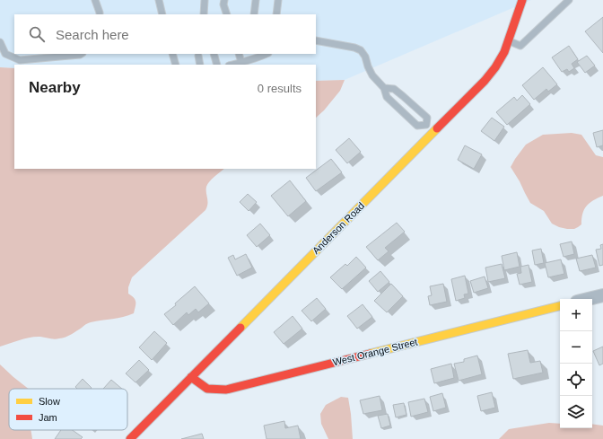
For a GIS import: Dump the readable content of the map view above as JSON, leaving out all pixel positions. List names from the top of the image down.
{
  "streets": {
    "street": ["Anderson Road", "West Orange Street"]
  },
  "crossings": [
    ["Anderson Road", "West Orange Street"]
  ],
  "legend": ["Slow", "Jam"],
  "page": {
    "search": "Search here",
    "heading": ["Nearby", "0 results"],
    "map_buttons": ["+", "−"]
  }
}
